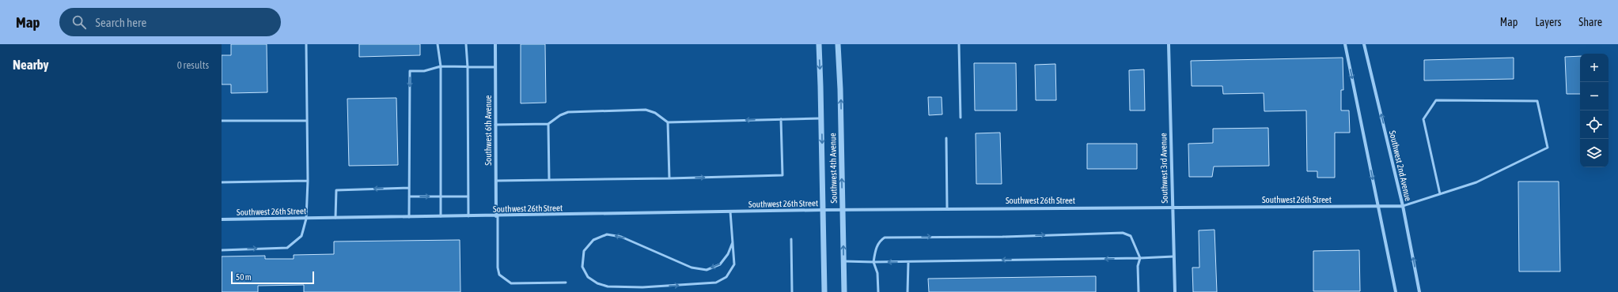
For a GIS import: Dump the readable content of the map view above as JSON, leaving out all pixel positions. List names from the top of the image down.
{
  "streets": {
    "street": [
      "Southwest 6th Avenue",
      "Southwest 2nd Avenue",
      "Southwest 4th Avenue",
      "Southwest 3rd Avenue",
      "Southwest 26th Street"
    ]
  },
  "crossings": [
    ["Southwest 6th Avenue", "Southwest 26th Street"],
    ["Southwest 2nd Avenue", "Southwest 26th Street"],
    ["Southwest 4th Avenue", "Southwest 26th Street"],
    ["Southwest 3rd Avenue", "Southwest 26th Street"]
  ],
  "scale_bar": "50 m",
  "page": {
    "header": "Map",
    "search": "Search here",
    "nav": ["Map", "Layers", "Share"],
    "heading": ["Nearby", "0 results"],
    "map_buttons": ["+", "−"],
    "scale": "50 m"
  }
}
